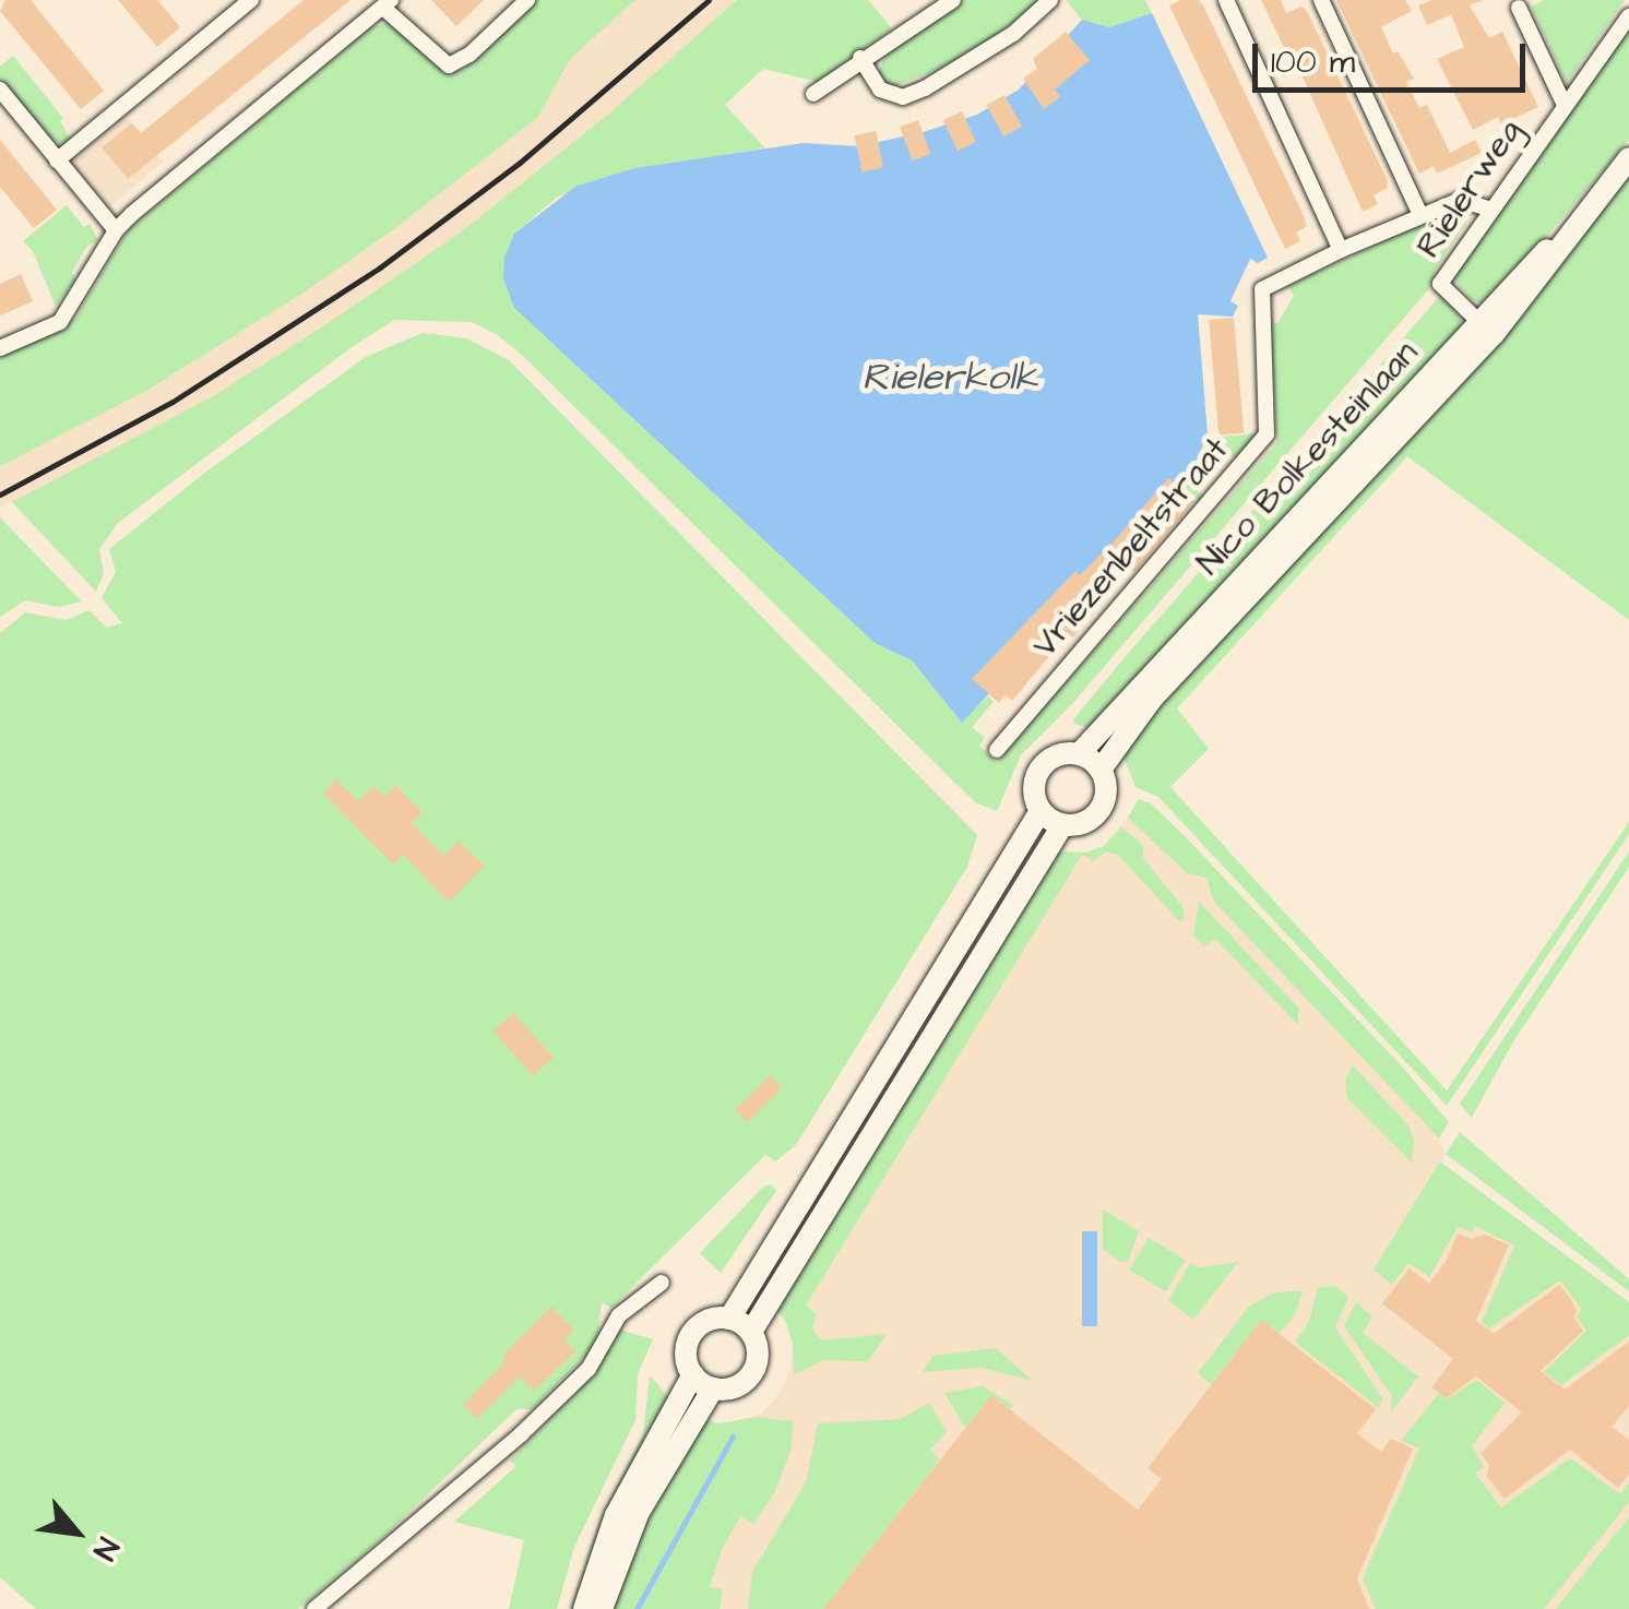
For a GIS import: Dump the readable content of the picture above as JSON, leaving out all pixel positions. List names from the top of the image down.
{
  "streets": {
    "street": ["Rielerweg", "Nico Bolkesteinlaan", "Vriezenbeltstraat"]
  },
  "crossings": [
    ["Rielerweg", "Nico Bolkesteinlaan"],
    ["Rielerweg", "Vriezenbeltstraat"]
  ],
  "water": ["Rielerkolk"],
  "scale_bar": "100 m",
  "north": "bottom right"
}
